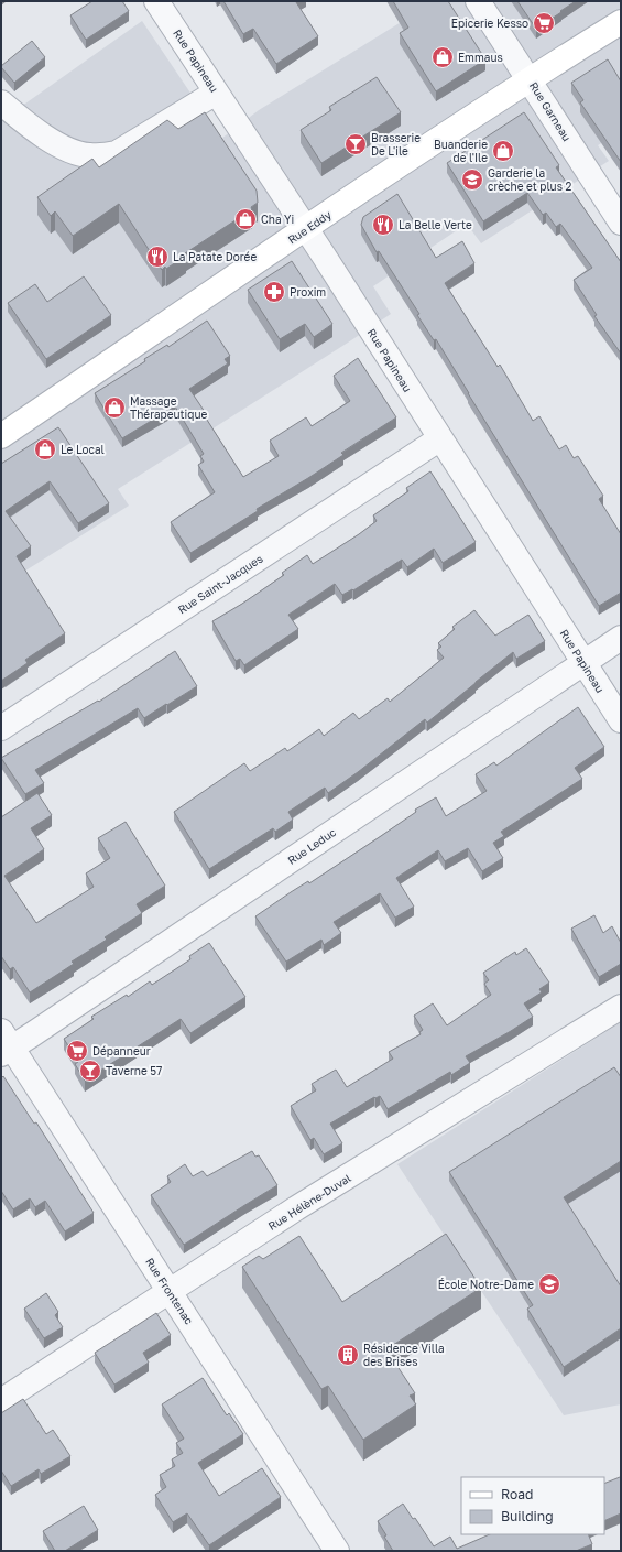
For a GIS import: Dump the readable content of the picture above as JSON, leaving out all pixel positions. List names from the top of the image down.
{
  "streets": {
    "main road": ["Rue Eddy"],
    "street": [
      "Rue Papineau",
      "Rue Garneau",
      "Rue Saint-Jacques",
      "Rue Leduc",
      "Rue Hélène-Duval",
      "Rue Frontenac"
    ]
  },
  "crossings": [
    ["Rue Papineau", "Rue Eddy"],
    ["Rue Papineau", "Rue Saint-Jacques"],
    ["Rue Papineau", "Rue Leduc"],
    ["Rue Garneau", "Rue Eddy"],
    ["Rue Leduc", "Rue Frontenac"],
    ["Rue Hélène-Duval", "Rue Frontenac"]
  ],
  "places": {
    "supermarket": ["Epicerie Kesso", "Dépanneur"],
    "shop": [
      "Emmaus",
      "Buanderie de l'Ile",
      "Cha Yi",
      "Massage Thérapeutique",
      "Le Local"
    ],
    "bar": ["Brasserie De L'ile", "Taverne 57"],
    "school or university": ["Garderie la crèche et plus 2", "École Notre-Dame"],
    "restaurant": ["La Belle Verte", "La Patate Dorée"],
    "pharmacy": ["Proxim"],
    "building": ["Résidence Villa des Brises"]
  },
  "legend": ["Road", "Building"]
}
